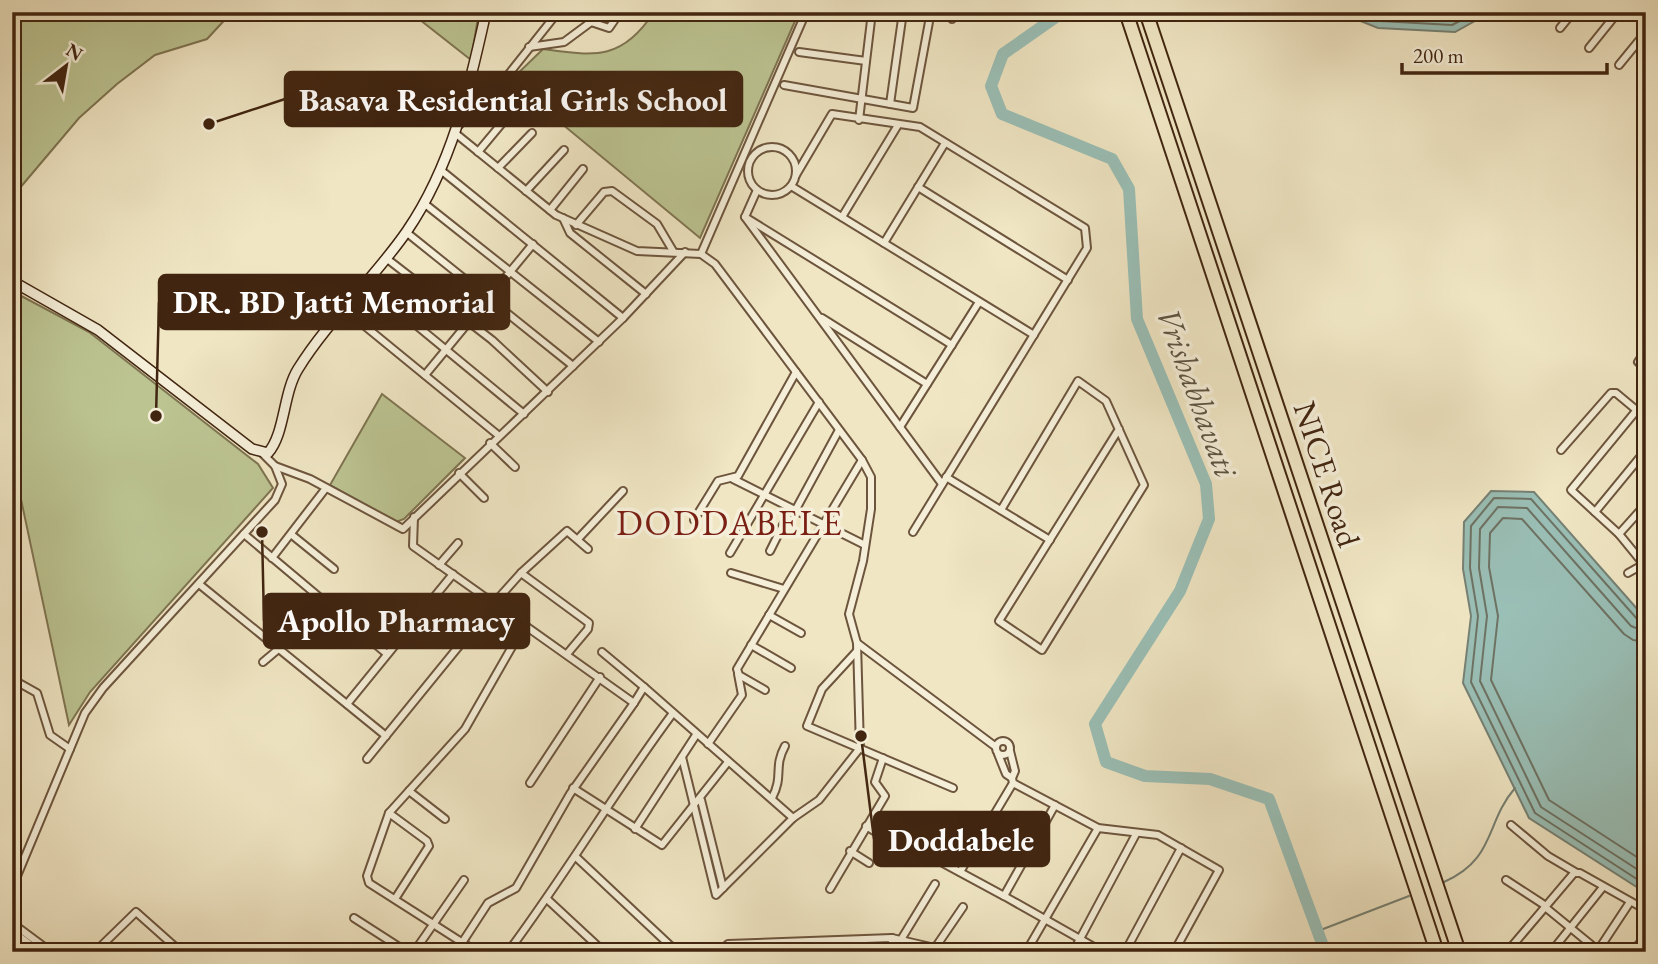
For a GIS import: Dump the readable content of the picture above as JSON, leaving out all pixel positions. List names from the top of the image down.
{
  "streets": {
    "highway": ["NICE Road"]
  },
  "districts": ["DODDABELE"],
  "water": ["Vrishabhavati"],
  "places": [
    "Basava Residential Girls School",
    "DR. BD Jatti Memorial",
    "Apollo Pharmacy",
    "Doddabele"
  ],
  "scale_bar": "200 m",
  "north": "top right"
}
